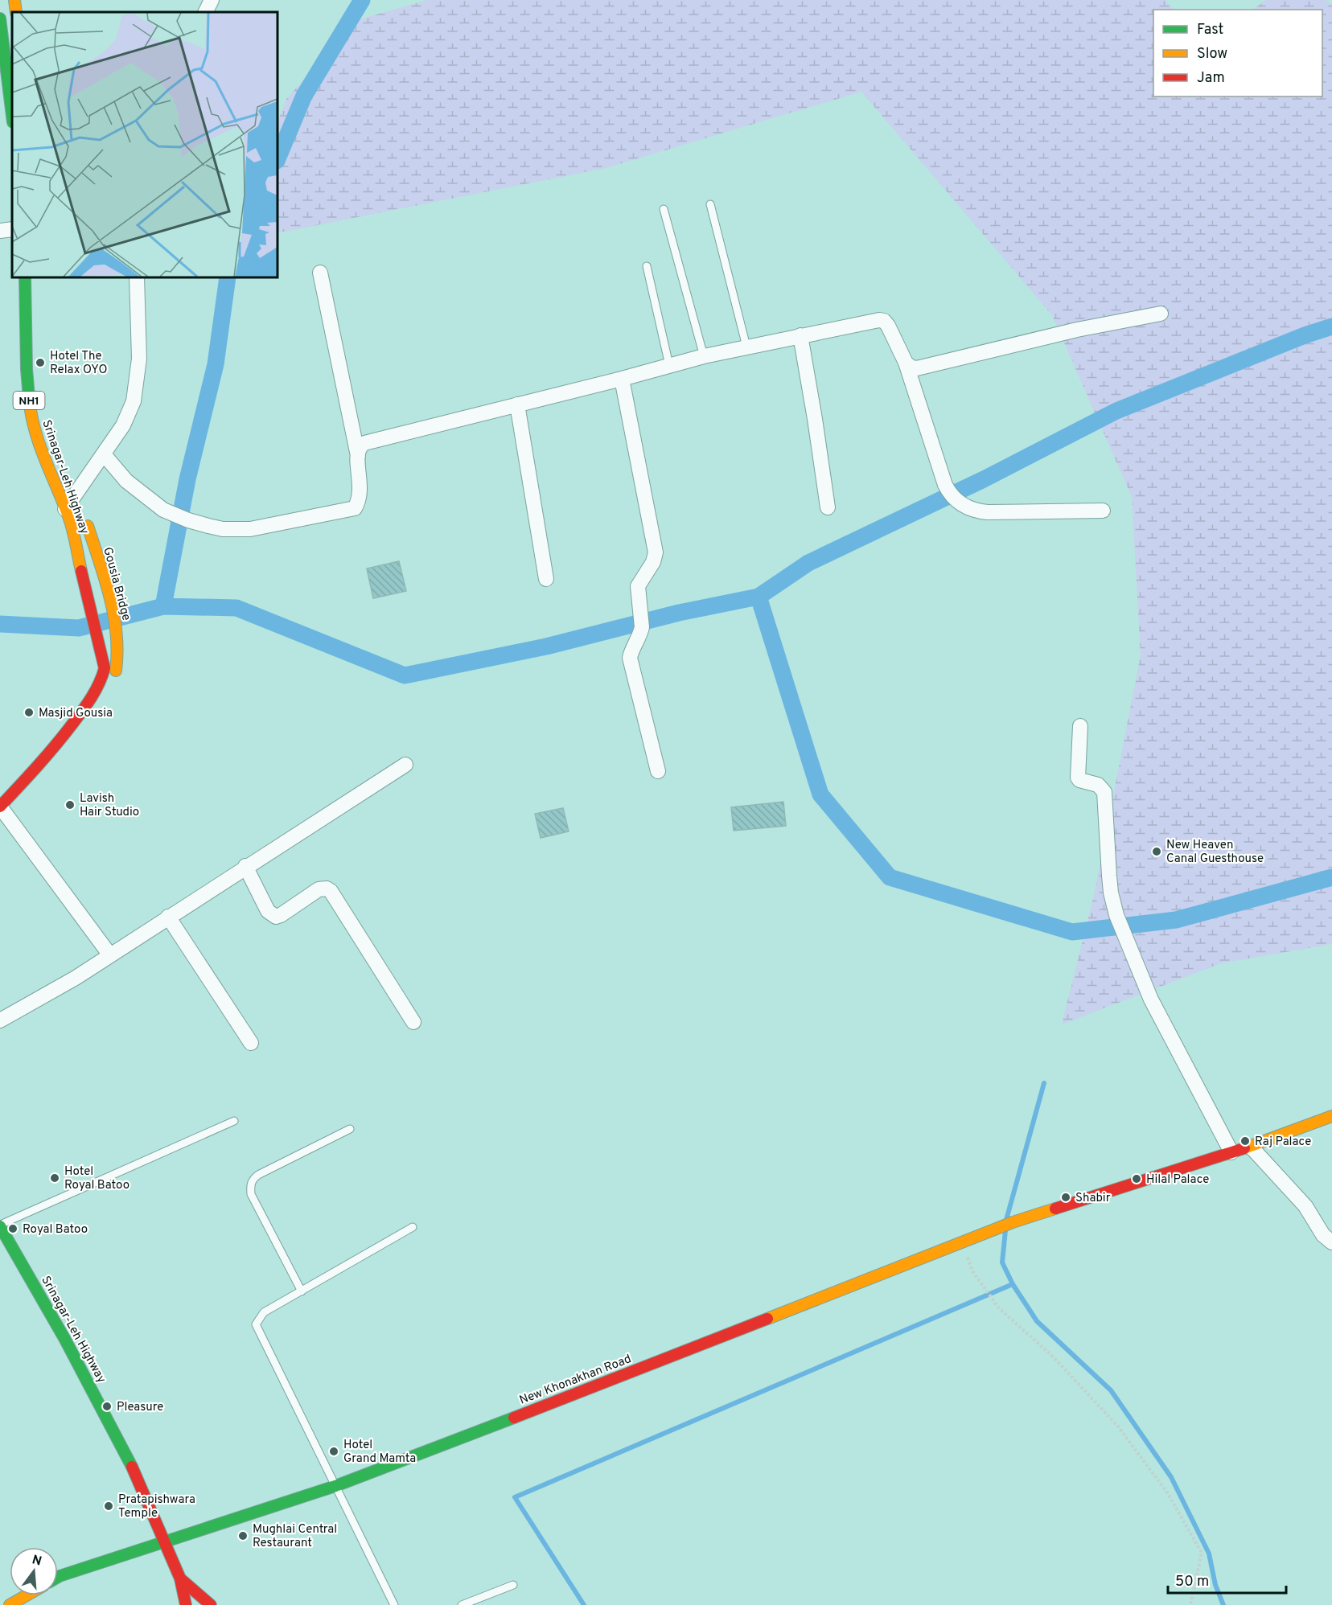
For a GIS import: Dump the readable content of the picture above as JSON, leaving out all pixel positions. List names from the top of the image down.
{
  "streets": {
    "main road": [
      "NH1",
      "Srinagar-Leh Highway",
      "Gousia Bridge",
      "New Khonakhan Road"
    ]
  },
  "crossings": [
    ["Srinagar-Leh Highway", "New Khonakhan Road"]
  ],
  "places": [
    "Hotel The Relax OYO",
    "Masjid Gousia",
    "Lavish Hair Studio",
    "New Heaven Canal Guesthouse",
    "Raj Palace",
    "Hotel Royal Batoo",
    "Hilal Palace",
    "Shabir",
    "Royal Batoo",
    "Pleasure",
    "Hotel Grand Mamta",
    "Pratapishwara Temple",
    "Mughlai Central Restaurant"
  ],
  "legend": ["Fast", "Slow", "Jam"],
  "scale_bar": "50 m",
  "north": "top"
}
